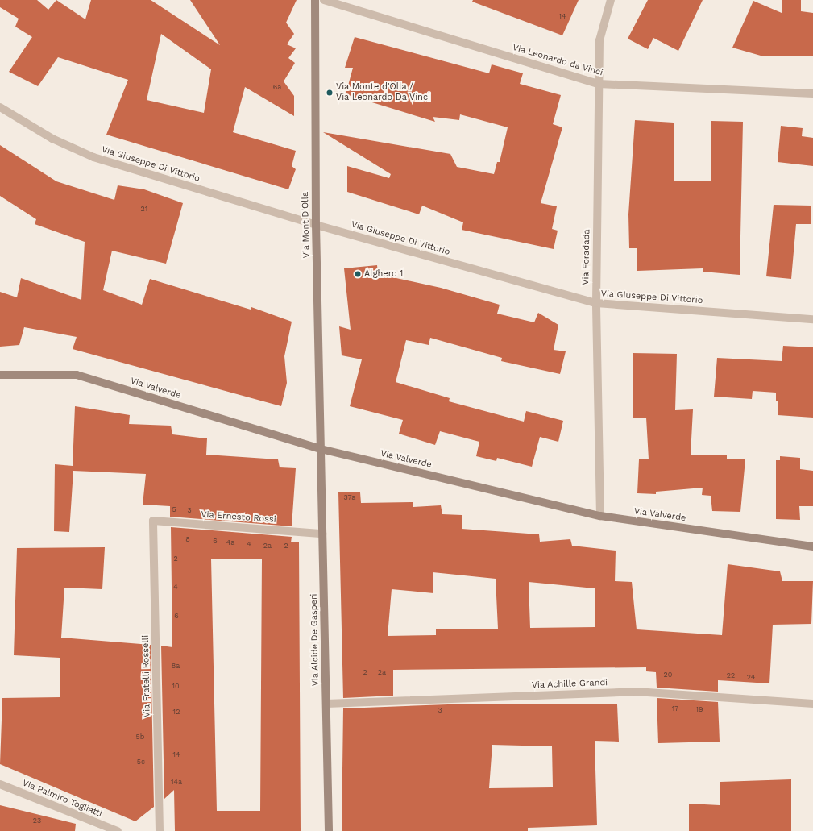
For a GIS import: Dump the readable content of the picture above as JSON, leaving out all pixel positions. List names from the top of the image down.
{
  "streets": {
    "street": [
      "Via Leonardo da Vinci",
      "Via Giuseppe Di Vittorio",
      "Via Mont D'Olla",
      "Via Foradada",
      "Via Valverde",
      "Via Ernesto Rossi",
      "Via Alcide De Gasperi",
      "Via Fratelli Rosselli",
      "Via Achille Grandi",
      "Via Palmiro Togliatti"
    ]
  },
  "crossings": [
    ["Via Leonardo da Vinci", "Via Foradada"],
    ["Via Giuseppe Di Vittorio", "Via Mont D'Olla"],
    ["Via Giuseppe Di Vittorio", "Via Foradada"],
    ["Via Mont D'Olla", "Via Valverde"],
    ["Via Mont D'Olla", "Via Alcide De Gasperi"],
    ["Via Foradada", "Via Valverde"],
    ["Via Valverde", "Via Alcide De Gasperi"],
    ["Via Ernesto Rossi", "Via Alcide De Gasperi"],
    ["Via Ernesto Rossi", "Via Fratelli Rosselli"],
    ["Via Alcide De Gasperi", "Via Achille Grandi"]
  ],
  "places": ["Via Monte d'Olla / Via Leonardo Da Vinci", "Alghero 1"],
  "house_numbers": [
    "14",
    "6a",
    "21",
    "37a",
    "5",
    "3",
    "8",
    "6",
    "4a",
    "4",
    "2a",
    "2",
    "2",
    "4",
    "6",
    "8a",
    "2",
    "2a",
    "20",
    "22",
    "24",
    "10",
    "17",
    "19",
    "3",
    "12",
    "5b",
    "14",
    "5c",
    "14a",
    "23"
  ]
}
